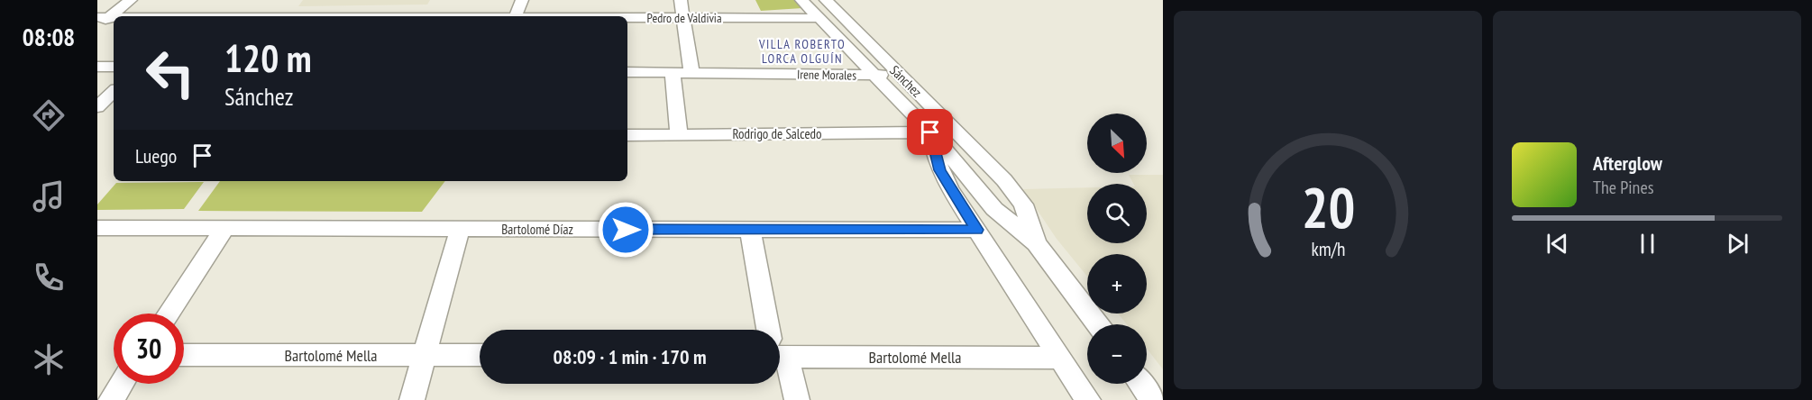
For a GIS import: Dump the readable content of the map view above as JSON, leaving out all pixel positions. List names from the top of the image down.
{
  "streets": {
    "street": [
      "Pedro de Valdivia",
      "Irene Morales",
      "Sánchez",
      "Rodrigo de Salcedo",
      "Bartolomé Díaz",
      "Bartolomé Mella"
    ]
  },
  "crossings": [
    ["Pedro de Valdivia", "Sánchez"],
    ["Irene Morales", "Sánchez"],
    ["Sánchez", "Rodrigo de Salcedo"]
  ],
  "districts": ["VILLA ROBERTO LORCA OLGUÍN"],
  "north": "bottom right",
  "page": {
    "tabs": "08:08",
    "turn": ["120 m", "Sánchez"],
    "map_buttons": ["+", "−"],
    "then": "Luego",
    "song": ["Afterglow", "The Pines"],
    "limit": "30",
    "trip": "08:09 · 1 min · 170 m",
    "gauge": ["20", "km/h"]
  }
}
